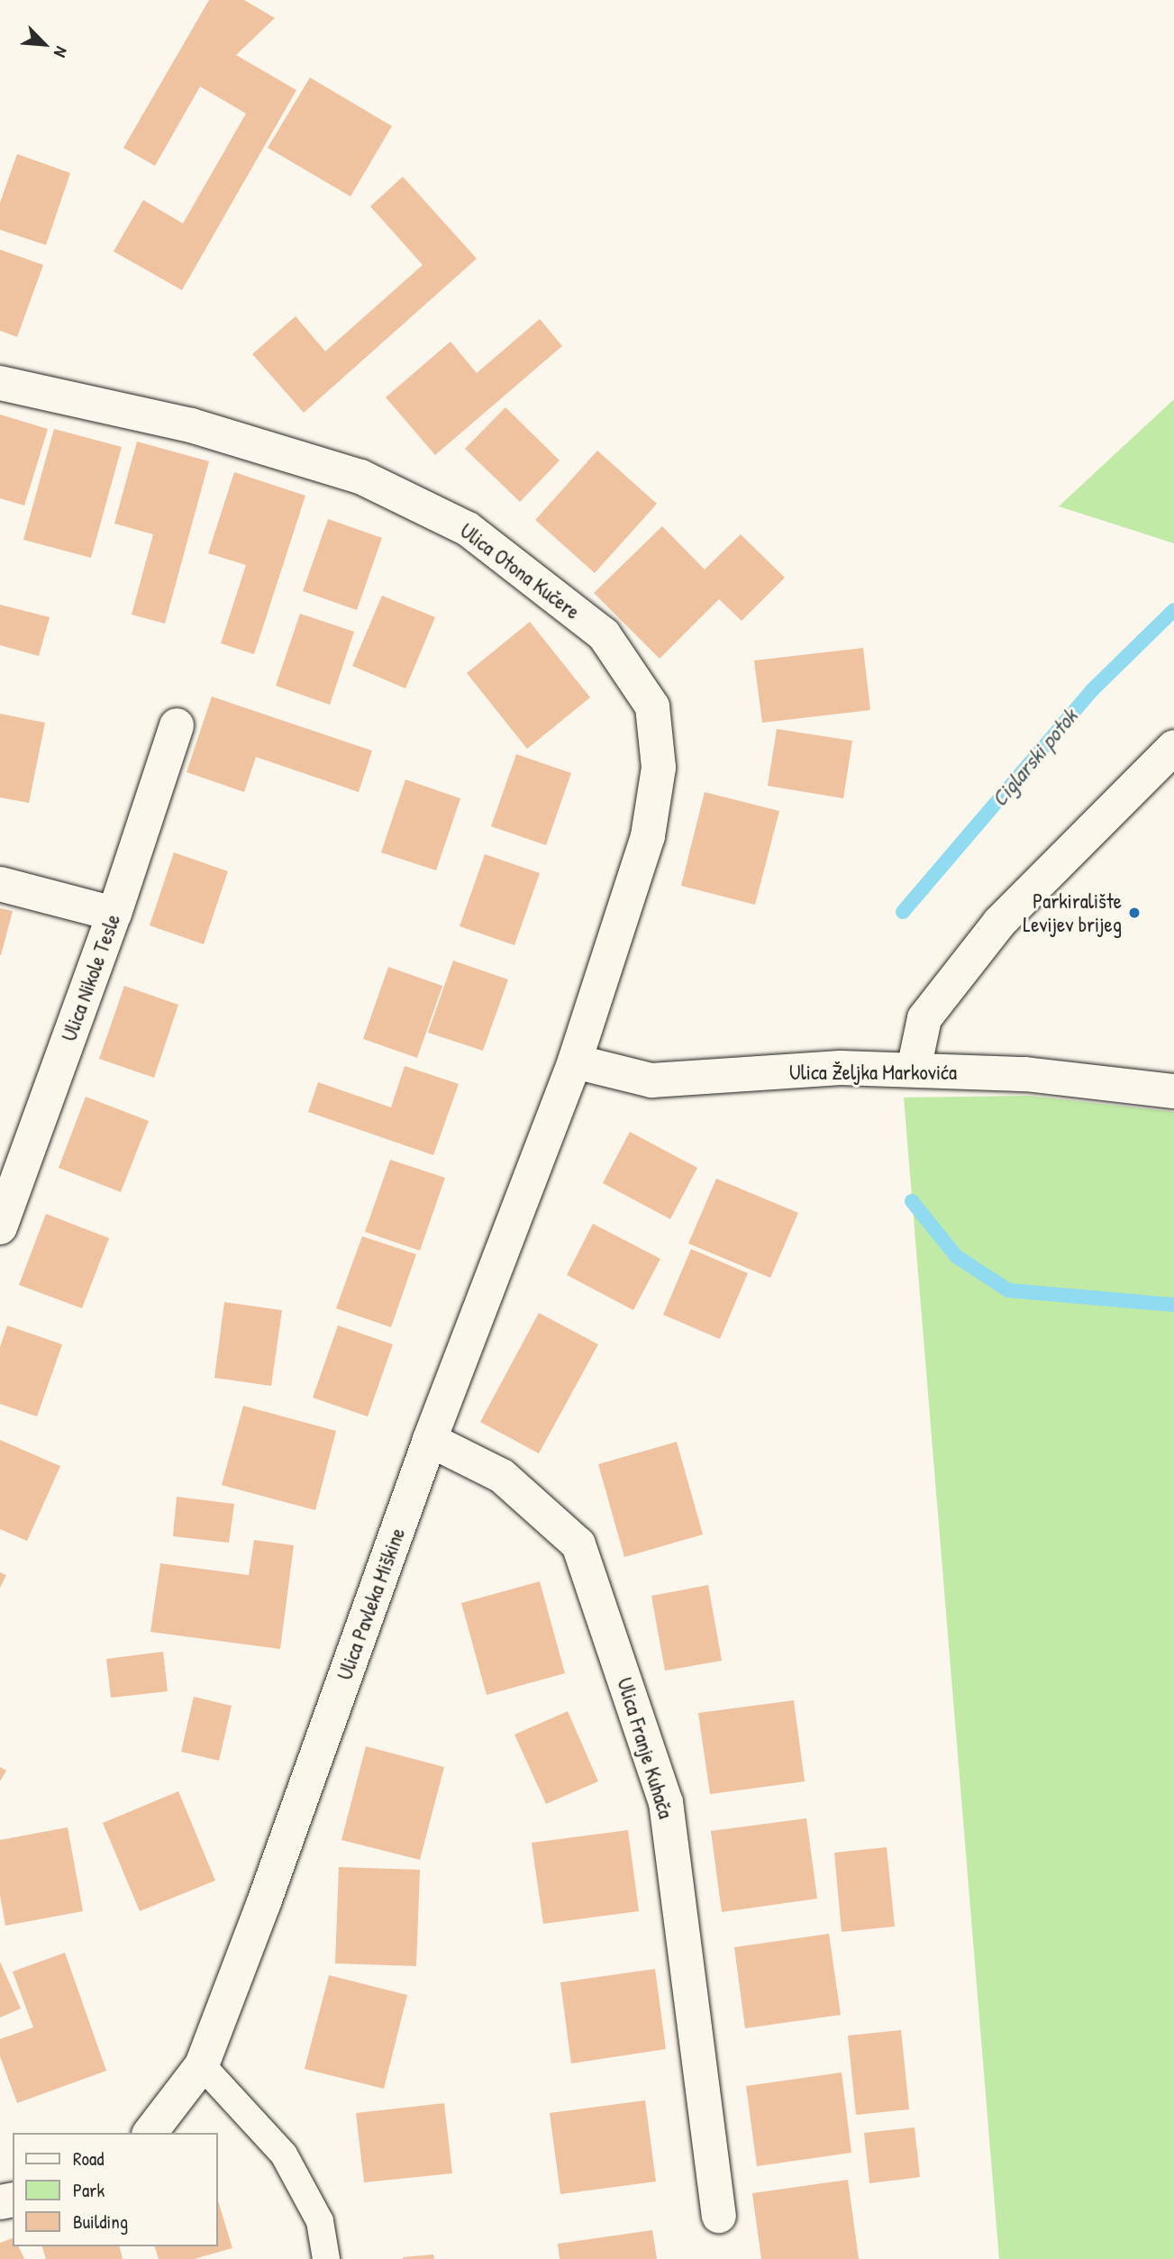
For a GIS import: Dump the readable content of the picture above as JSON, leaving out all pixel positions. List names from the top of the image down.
{
  "streets": {
    "street": [
      "Ulica Otona Kučere",
      "Ulica Nikole Tesle",
      "Ulica Željka Markovića",
      "Ulica Pavleka Miškine",
      "Ulica Franje Kuhača"
    ]
  },
  "crossings": [
    ["Ulica Otona Kučere", "Ulica Željka Markovića"],
    ["Ulica Otona Kučere", "Ulica Pavleka Miškine"],
    ["Ulica Željka Markovića", "Ulica Pavleka Miškine"],
    ["Ulica Pavleka Miškine", "Ulica Franje Kuhača"]
  ],
  "water": ["Ciglarski potok"],
  "places": ["Parkiralište Levijev brijeg"],
  "legend": ["Road", "Park", "Building"],
  "north": "bottom right"
}
